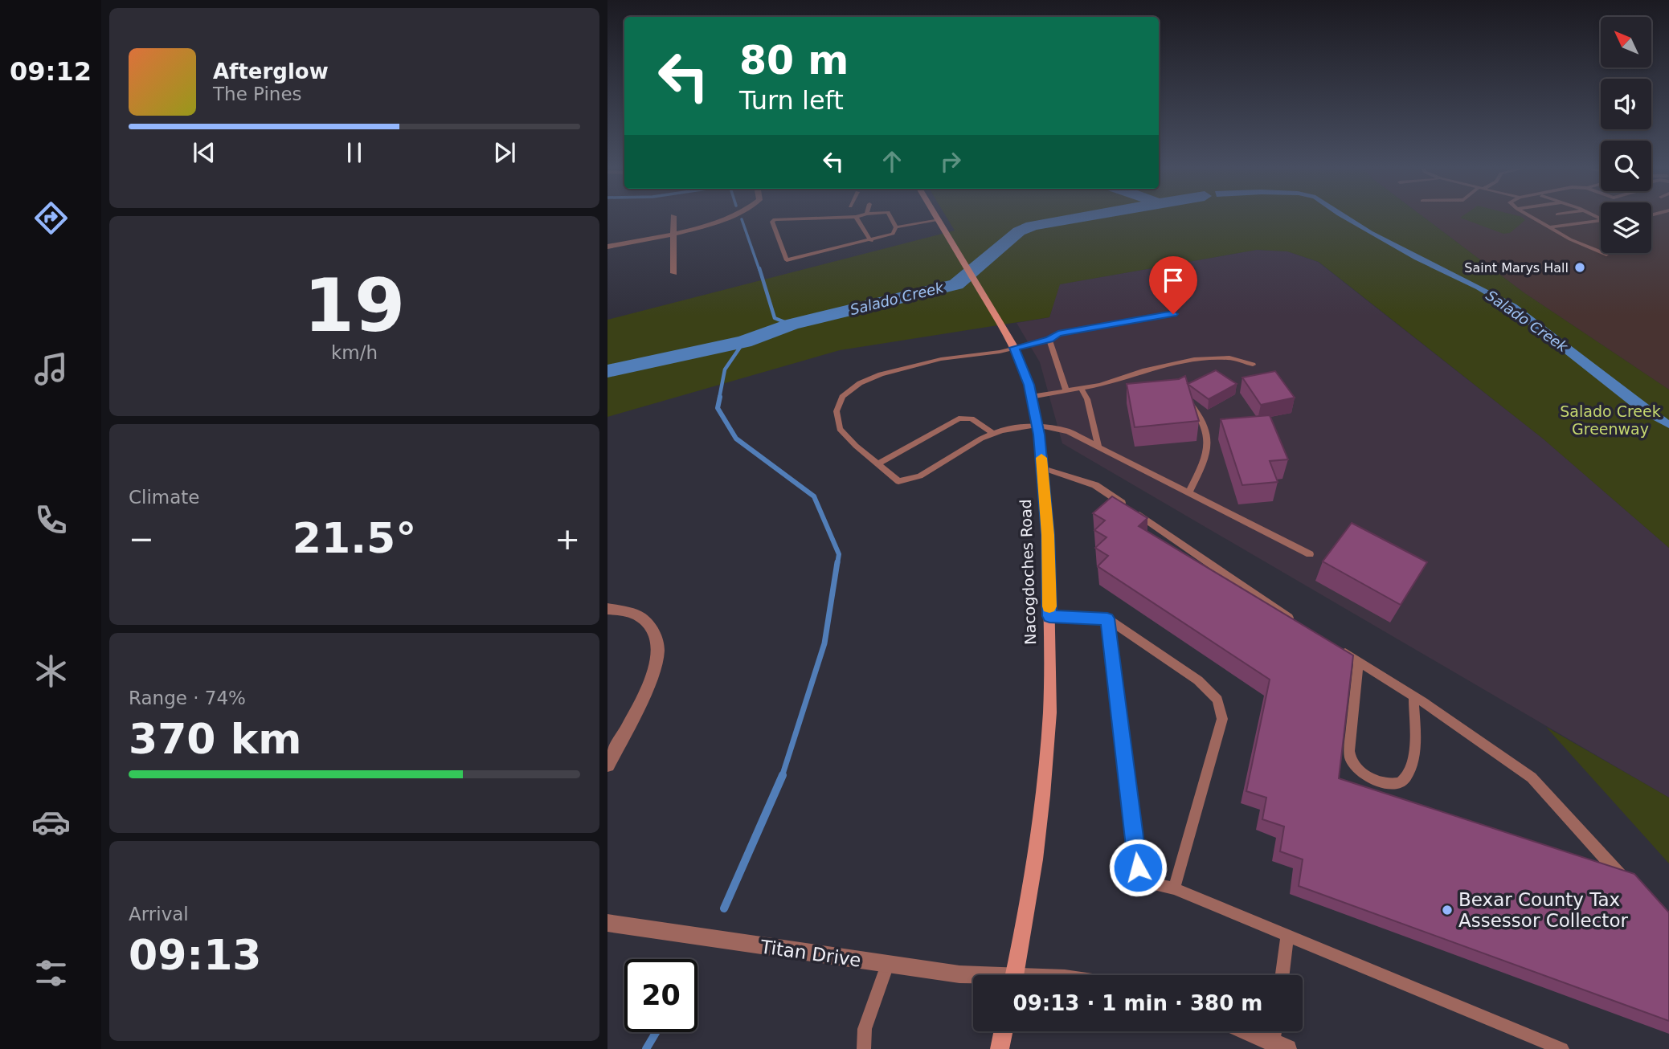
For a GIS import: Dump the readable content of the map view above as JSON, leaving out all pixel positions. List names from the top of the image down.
{
  "streets": {
    "main road": ["Nacogdoches Road"],
    "street": ["Titan Drive"]
  },
  "water": ["Salado Creek"],
  "parks": ["Salado Creek Greenway"],
  "places": ["Saint Marys Hall", "Bexar County Tax Assessor Collector"],
  "north": "top left",
  "page": {
    "tabs": "09:12",
    "turn": ["80 m", "Turn left"],
    "song": ["Afterglow", "The Pines"],
    "tile": [
      ["19", "km/h"],
      "Climate",
      ["Range · 74%", "370 km"],
      ["Arrival", "09:13"]
    ],
    "heat": ["−", "21.5°", "+"],
    "limit": "20",
    "trip": "09:13 · 1 min · 380 m"
  }
}
